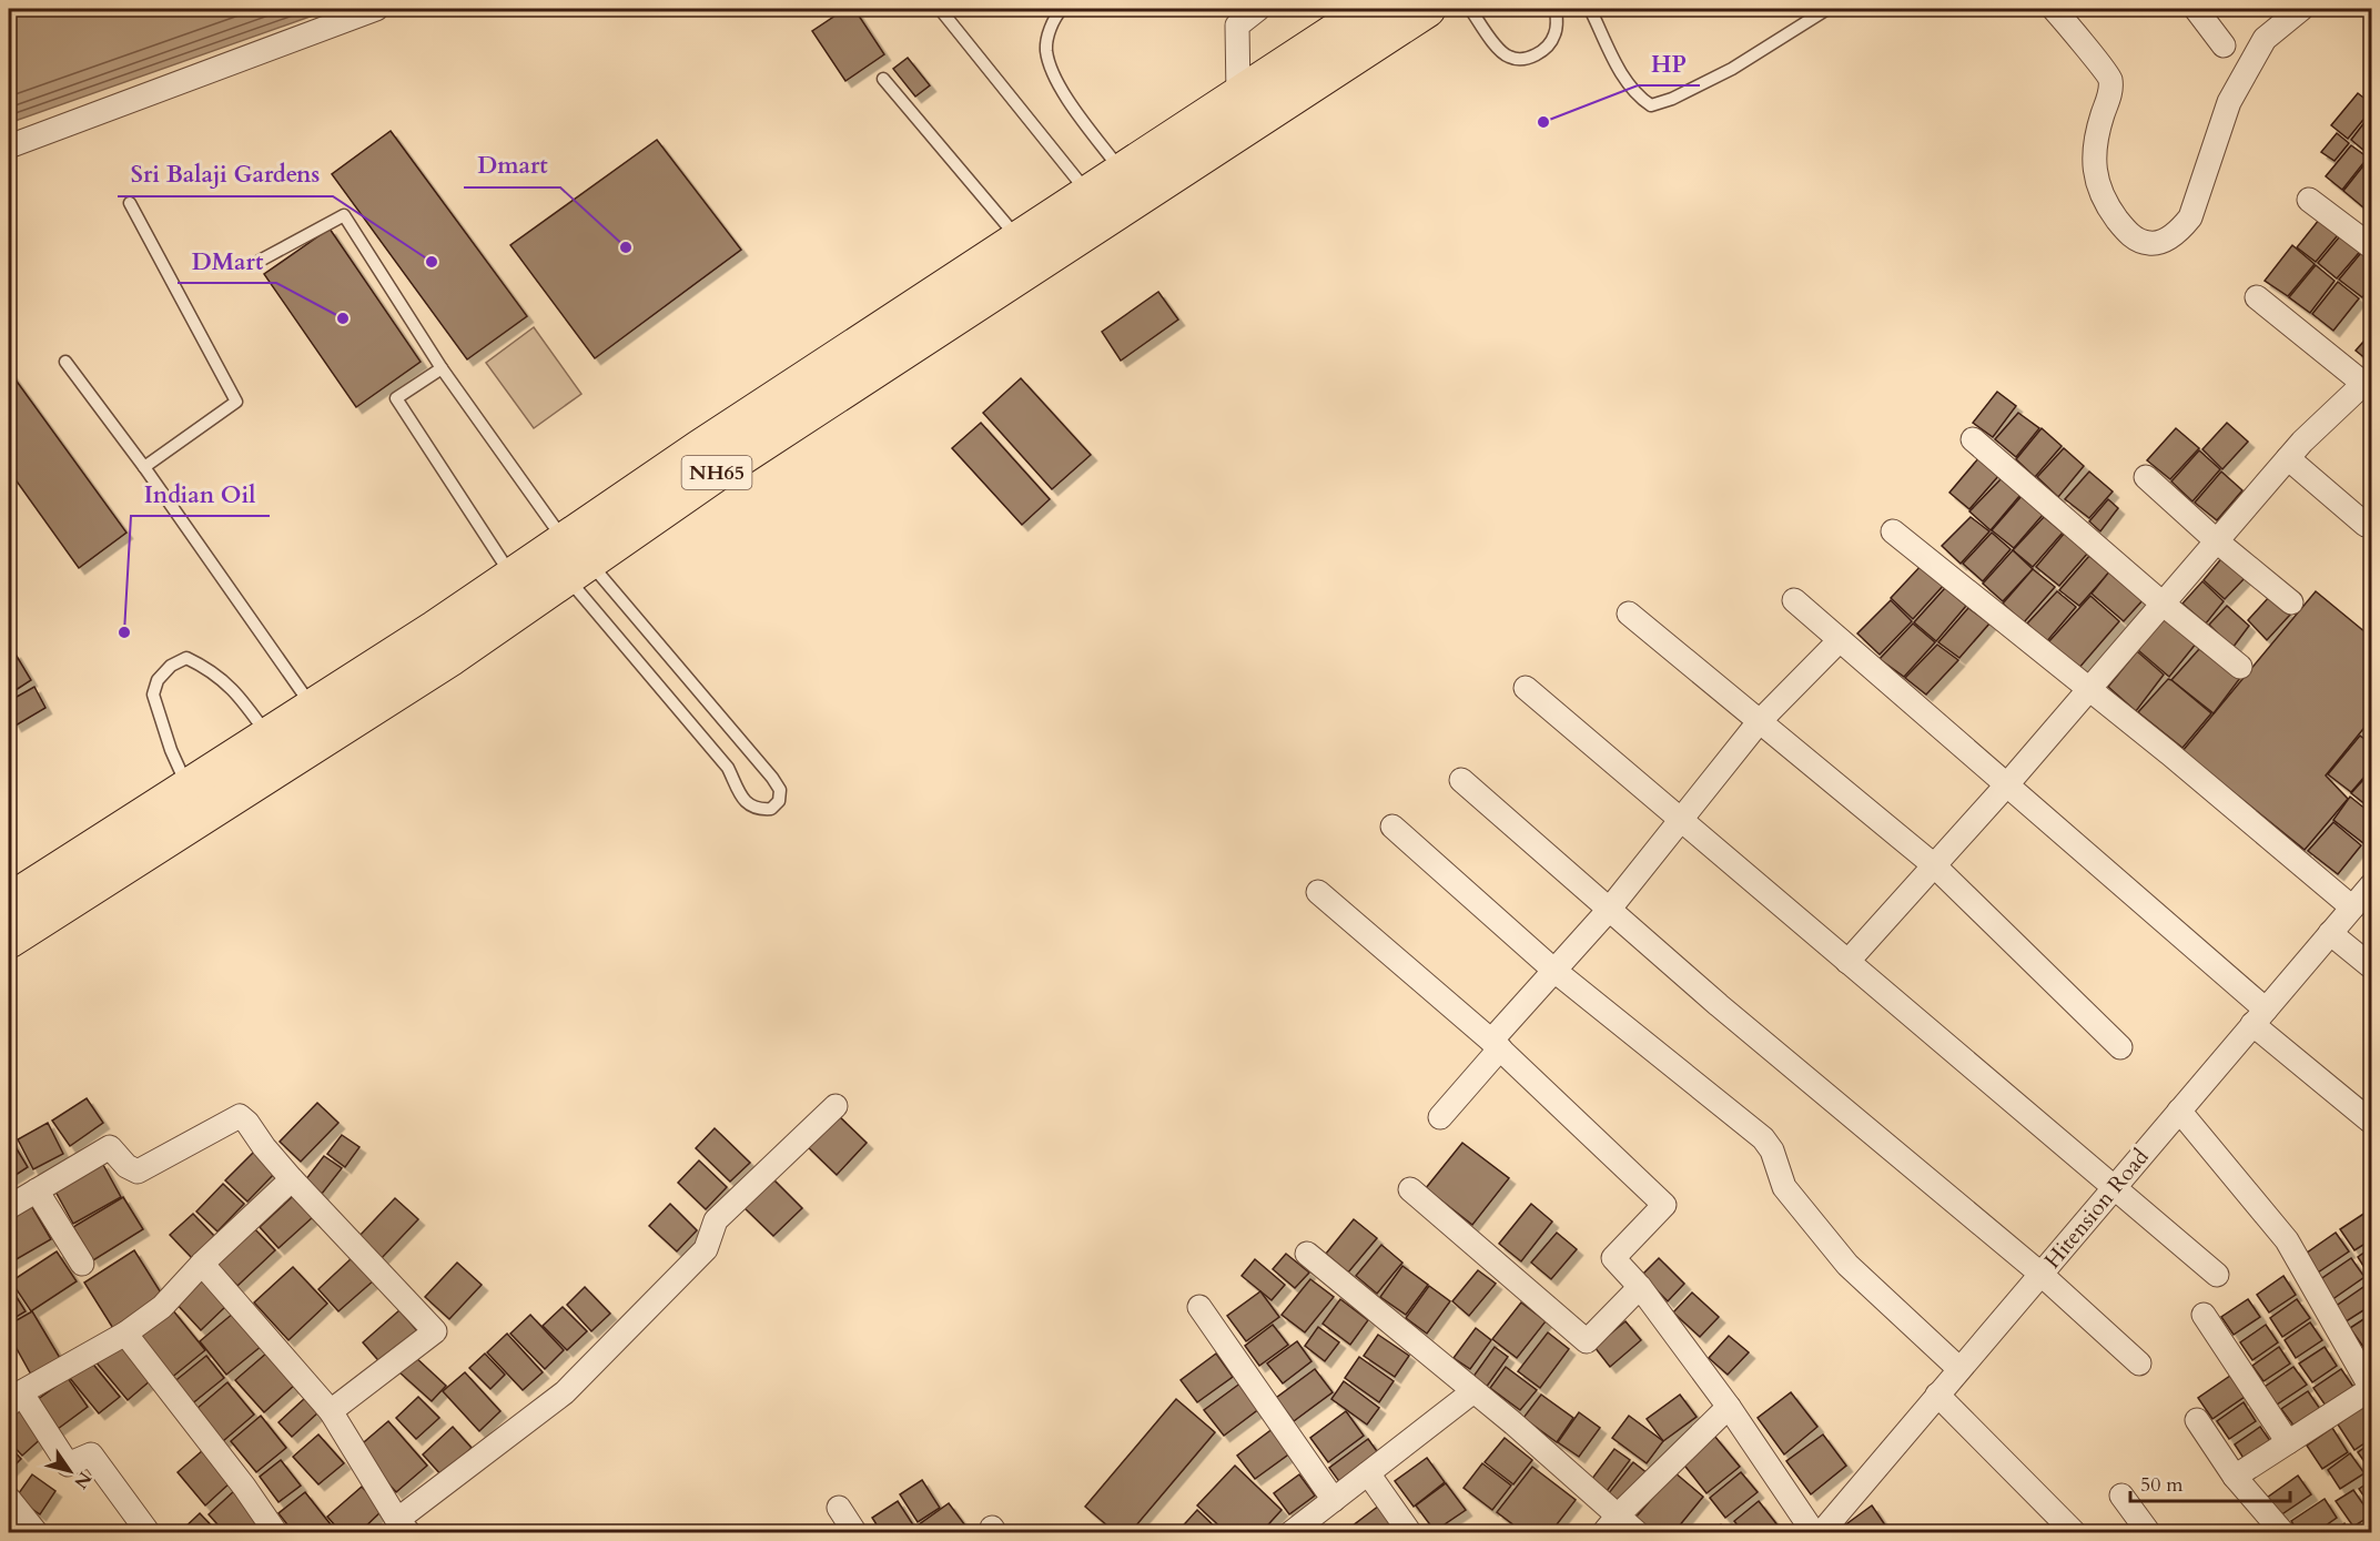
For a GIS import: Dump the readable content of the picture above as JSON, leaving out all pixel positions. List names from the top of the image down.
{
  "streets": {
    "highway": ["NH65"],
    "street": ["Hitension Road"]
  },
  "places": [
    "HP",
    "Dmart",
    "Sri Balaji Gardens",
    "DMart",
    "Indian Oil"
  ],
  "scale_bar": "50 m",
  "north": "bottom right"
}
